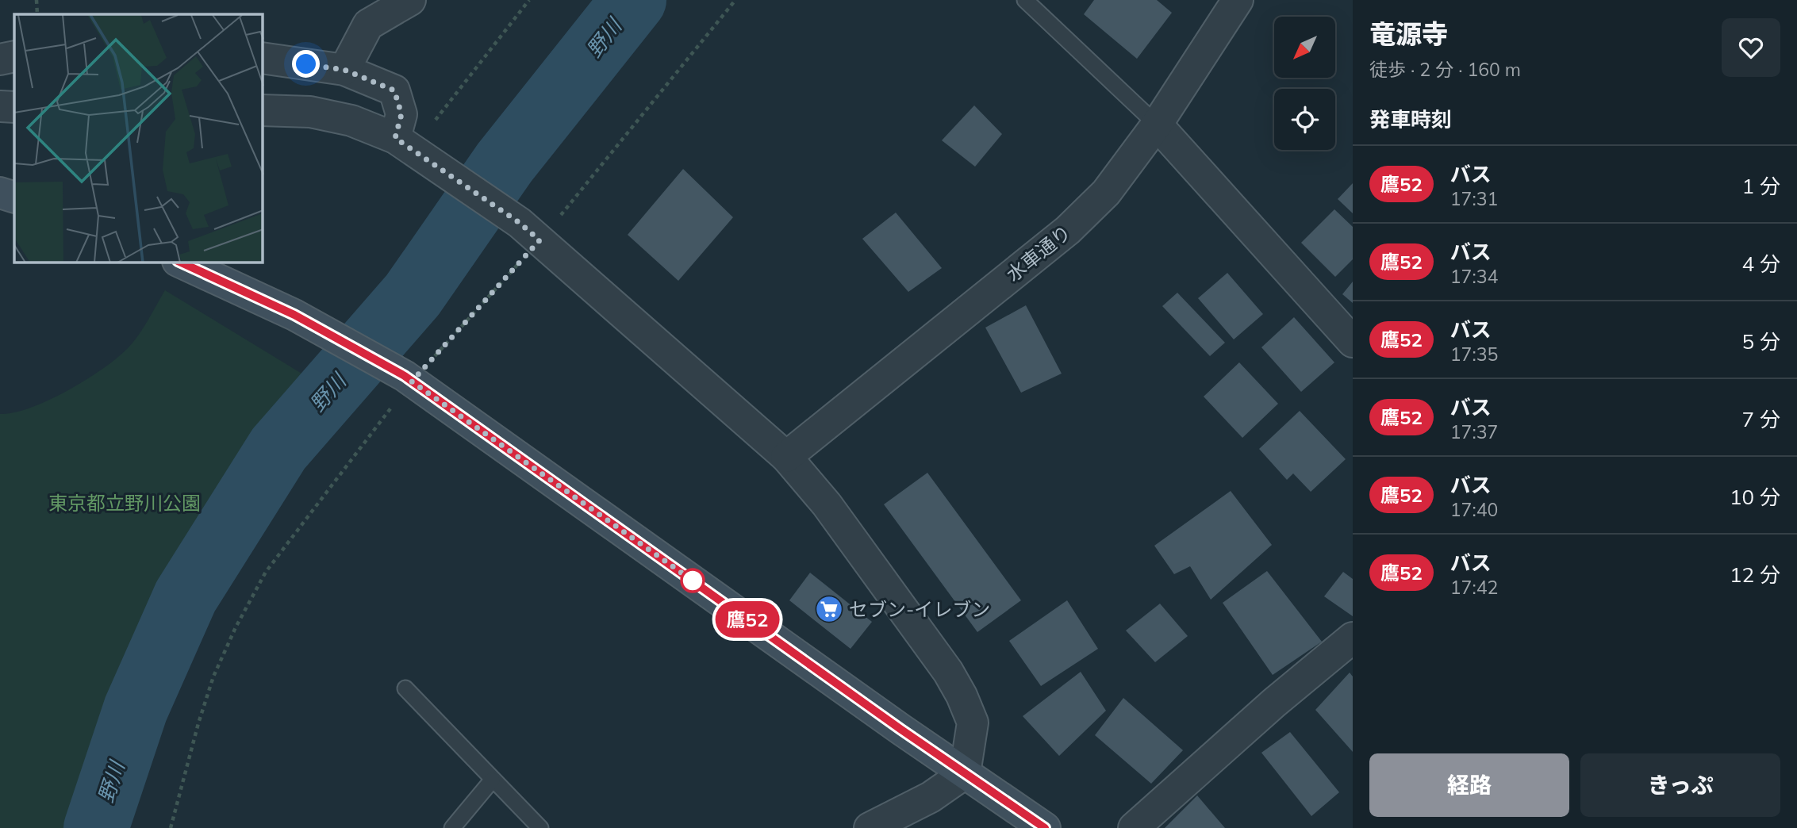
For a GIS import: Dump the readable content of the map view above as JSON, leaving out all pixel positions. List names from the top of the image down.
{
  "streets": {
    "street": ["水車通り"]
  },
  "water": ["野川"],
  "parks": ["東京都立野川公園"],
  "places": {
    "supermarket": ["セブン-イレブン"]
  },
  "lines": ["bus line 鷹52"],
  "north": "bottom left",
  "page": {
    "on_map": "鷹52",
    "heading": [
      ["竜源寺", "徒歩 · 2 分 · 160 m"],
      "発車時刻"
    ],
    "list": [
      {
        "mark": "鷹52",
        "name": "バス",
        "note": "17:31",
        "value": "1 分"
      },
      {
        "mark": "鷹52",
        "name": "バス",
        "note": "17:34",
        "value": "4 分"
      },
      {
        "mark": "鷹52",
        "name": "バス",
        "note": "17:35",
        "value": "5 分"
      },
      {
        "mark": "鷹52",
        "name": "バス",
        "note": "17:37",
        "value": "7 分"
      },
      {
        "mark": "鷹52",
        "name": "バス",
        "note": "17:40",
        "value": "10 分"
      },
      {
        "mark": "鷹52",
        "name": "バス",
        "note": "17:42",
        "value": "12 分"
      }
    ],
    "buttons": ["経路", "きっぷ"]
  }
}
